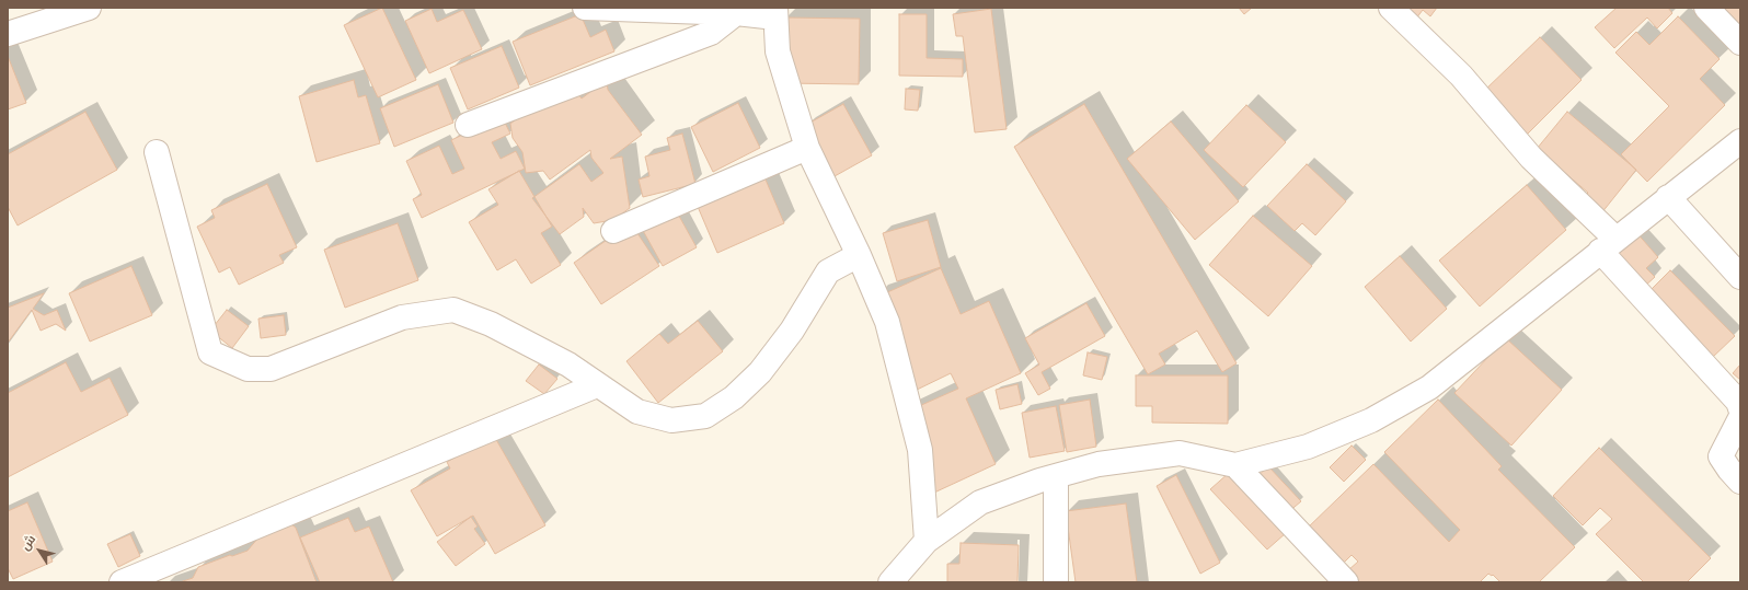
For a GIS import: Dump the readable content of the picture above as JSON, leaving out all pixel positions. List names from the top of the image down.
{
  "north": "top left"
}
